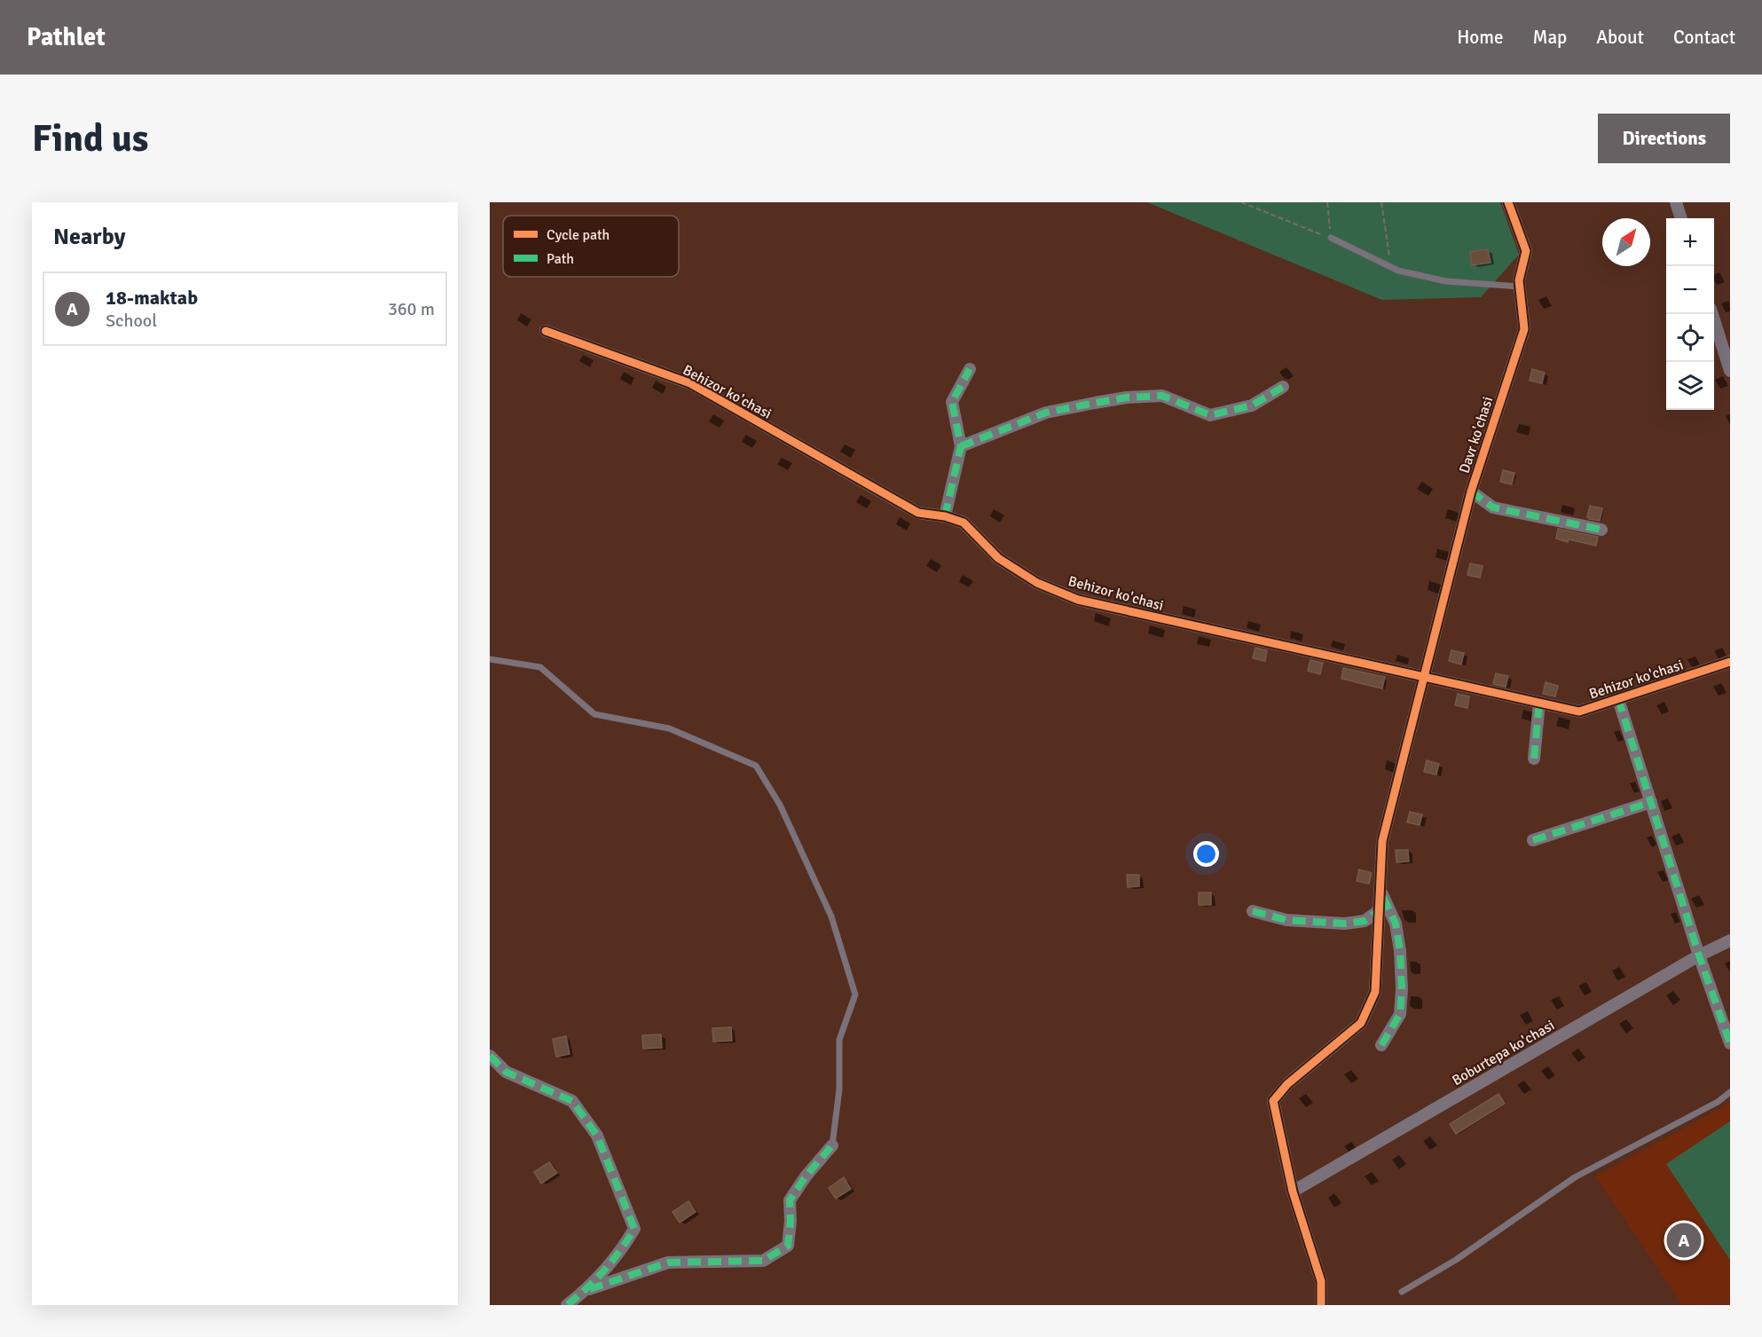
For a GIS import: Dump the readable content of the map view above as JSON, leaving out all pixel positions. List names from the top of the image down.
{
  "streets": {
    "street": ["Behizor ko'chasi", "Davr ko'chasi", "Boburtepa ko'chasi"]
  },
  "crossings": [
    ["Behizor ko'chasi", "Davr ko'chasi"],
    ["Davr ko'chasi", "Boburtepa ko'chasi"]
  ],
  "legend": ["Cycle path", "Path"],
  "north": "top right",
  "page": {
    "header": "Pathlet",
    "nav": [
      "Home",
      "Map",
      "About",
      "Contact"
    ],
    "buttons": "Directions",
    "title": "Find us",
    "heading": "Nearby",
    "map_buttons": ["+", "−"],
    "list": [
      {
        "mark": "A",
        "name": "18-maktab",
        "note": "School",
        "value": "360 m"
      }
    ],
    "pins": "A"
  }
}
